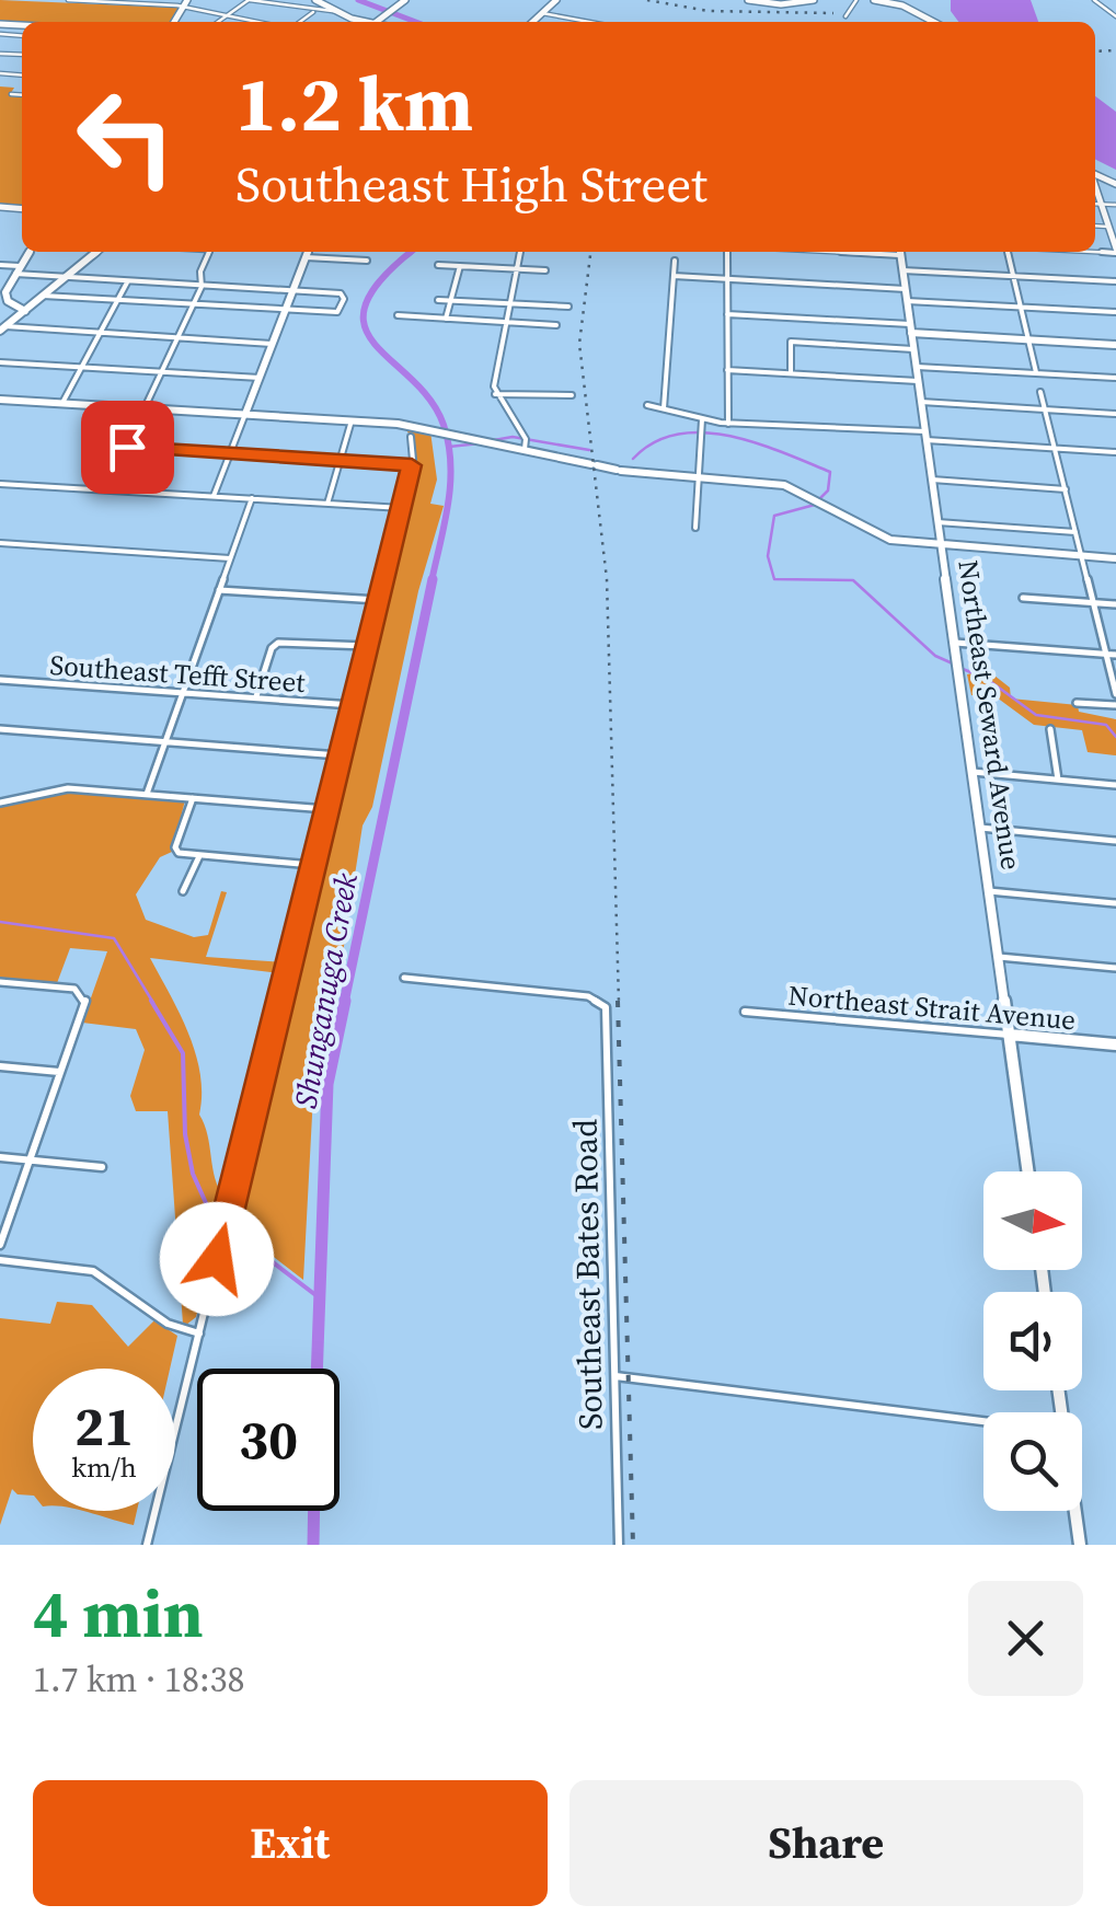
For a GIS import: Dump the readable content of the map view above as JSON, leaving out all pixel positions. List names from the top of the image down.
{
  "streets": {
    "street": [
      "Southeast Tefft Street",
      "Northeast Seward Avenue",
      "Northeast Strait Avenue",
      "Southeast Bates Road"
    ]
  },
  "crossings": [
    ["Northeast Seward Avenue", "Northeast Strait Avenue"]
  ],
  "water": ["Shunganuga Creek"],
  "north": "right",
  "page": {
    "turn": ["1.2 km", "Southeast High Street"],
    "speed": "21 km/h",
    "limit": "30",
    "heading": ["4 min", "1.7 km · 18:38"],
    "buttons": ["Exit", "Share"]
  }
}
